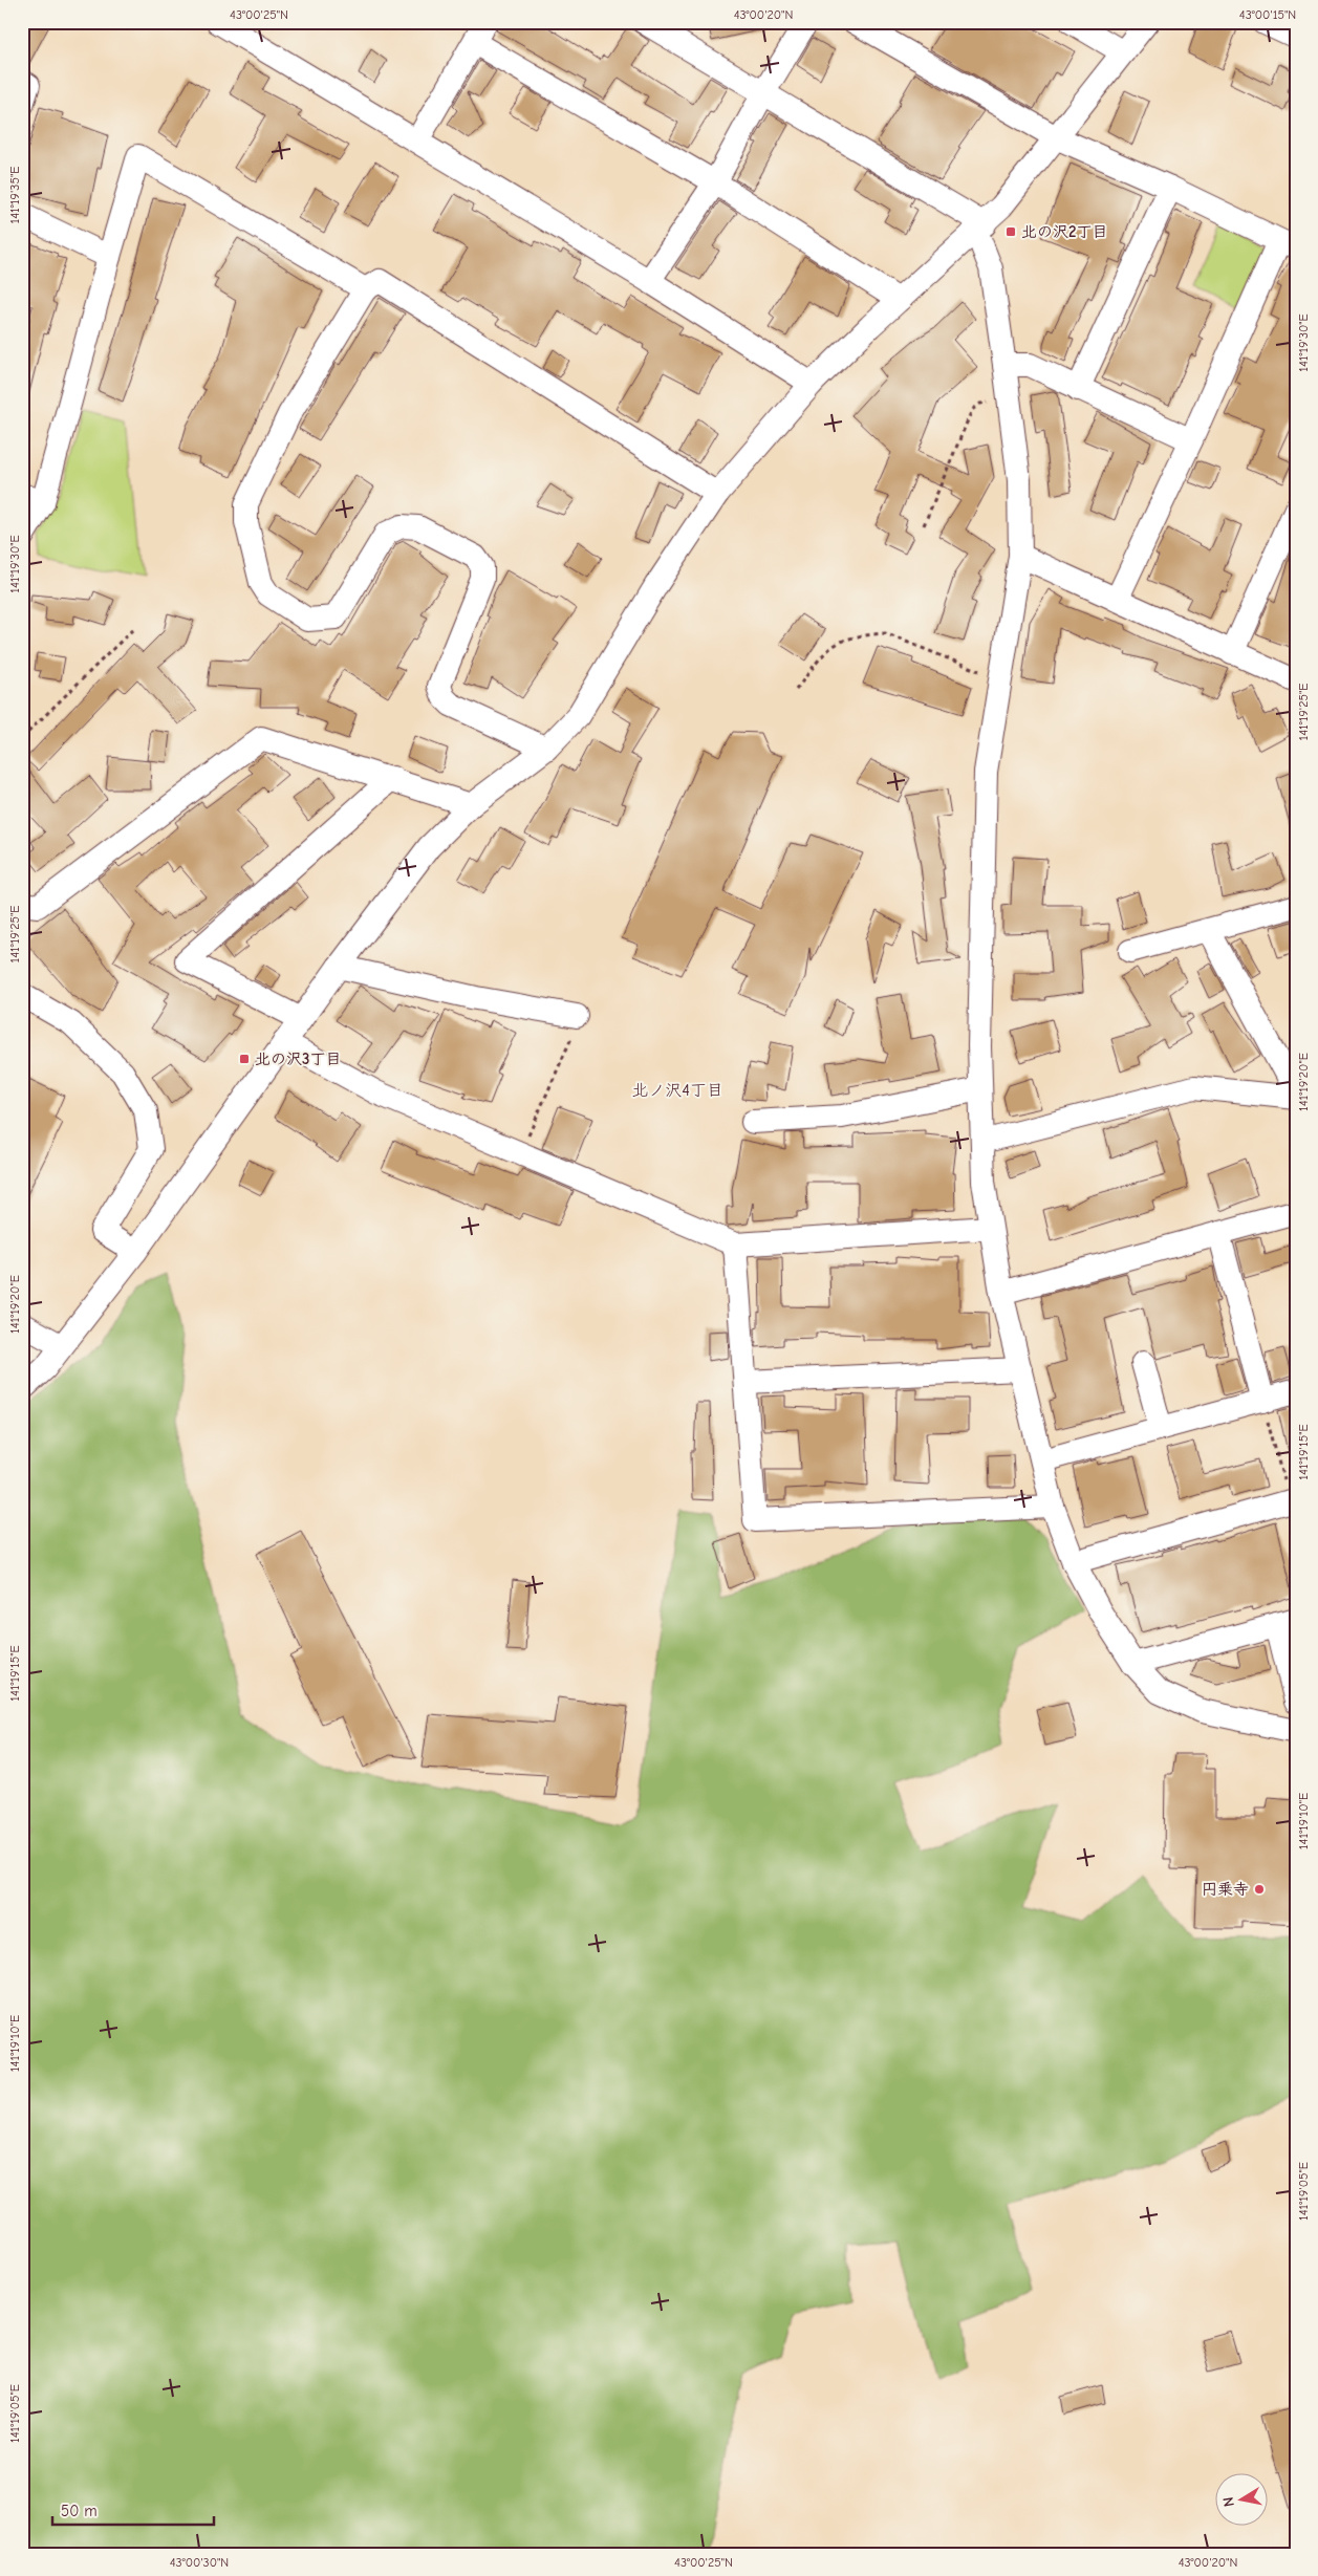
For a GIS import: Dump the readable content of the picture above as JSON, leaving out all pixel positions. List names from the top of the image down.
{
  "districts": ["北ノ沢4丁目"],
  "places": {
    "transit": ["北の沢2丁目", "北の沢3丁目"],
    "other": ["円乗寺"]
  },
  "scale_bar": "50 m",
  "north": "left",
  "coordinates": [
    "43°00'25\"N",
    "43°00'20\"N",
    "43°00'15\"N",
    "141°19'35\"E",
    "141°19'30\"E",
    "141°19'25\"E",
    "141°19'20\"E",
    "141°19'15\"E",
    "141°19'10\"E",
    "141°19'05\"E",
    "43°00'30\"N"
  ]
}
